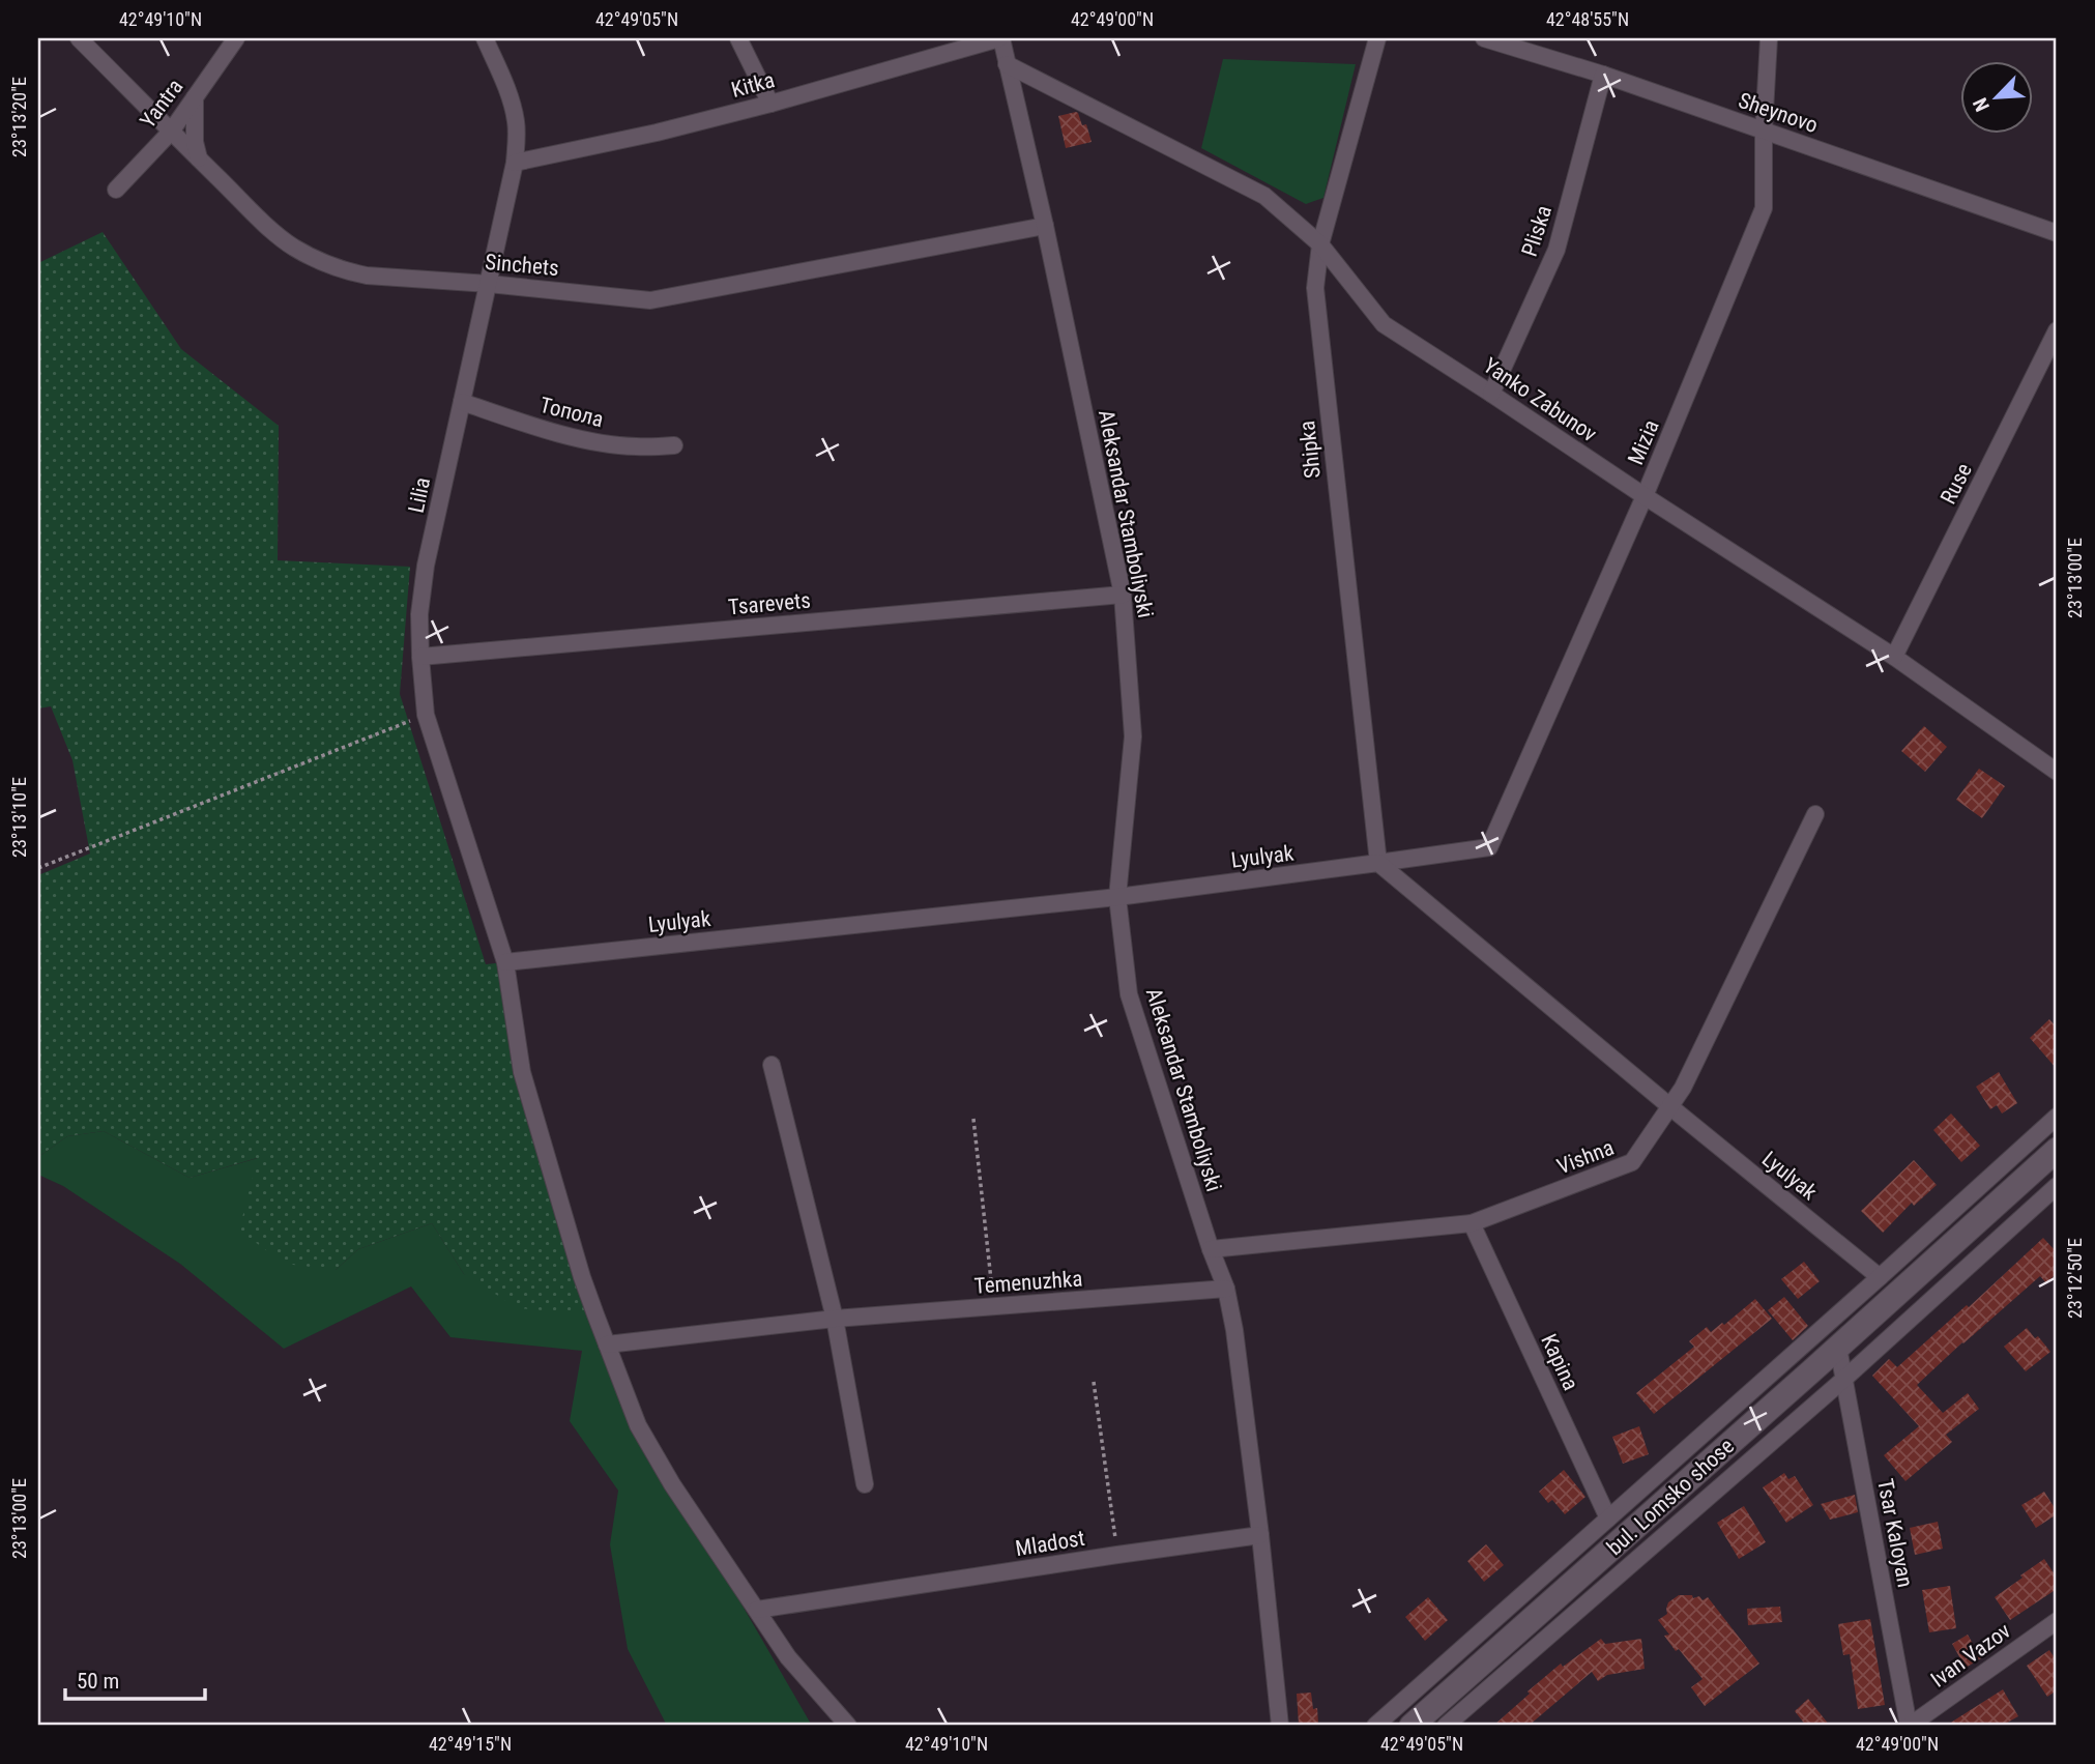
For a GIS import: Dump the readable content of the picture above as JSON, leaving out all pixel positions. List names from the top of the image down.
{
  "streets": {
    "main road": ["bul. Lomsko shose"],
    "street": [
      "Kitka",
      "Yantra",
      "Sheynovo",
      "Pliska",
      "Sinchets",
      "Yanko Zabunov",
      "Топола",
      "Mizia",
      "Shipka",
      "Ruse",
      "Lilia",
      "Aleksandar Stamboliyski",
      "Tsarevets",
      "Lyulyak",
      "Vishna",
      "Temenuzhka",
      "Kapina",
      "Tsar Kaloyan",
      "Mladost",
      "Ivan Vazov"
    ]
  },
  "crossings": [
    ["Kitka", "Lilia"],
    ["Kitka", "Aleksandar Stamboliyski"],
    ["Yantra", "Sinchets"],
    ["Sheynovo", "Pliska"],
    ["Sheynovo", "Mizia"],
    ["Pliska", "Yanko Zabunov"],
    ["Sinchets", "Lilia"],
    ["Sinchets", "Aleksandar Stamboliyski"],
    ["Yanko Zabunov", "Mizia"],
    ["Yanko Zabunov", "Shipka"],
    ["Yanko Zabunov", "Ruse"],
    ["Yanko Zabunov", "Aleksandar Stamboliyski"],
    ["Топола", "Lilia"],
    ["Mizia", "Shipka"],
    ["Mizia", "Lyulyak"],
    ["Shipka", "Lyulyak"],
    ["Lilia", "Tsarevets"],
    ["Lilia", "Lyulyak"],
    ["Lilia", "Temenuzhka"],
    ["Lilia", "Mladost"],
    ["Aleksandar Stamboliyski", "Tsarevets"],
    ["Aleksandar Stamboliyski", "Lyulyak"],
    ["Aleksandar Stamboliyski", "Vishna"],
    ["Aleksandar Stamboliyski", "Temenuzhka"],
    ["Aleksandar Stamboliyski", "Mladost"],
    ["Lyulyak", "Vishna"],
    ["Vishna", "Kapina"],
    ["bul. Lomsko shose", "Tsar Kaloyan"],
    ["Tsar Kaloyan", "Ivan Vazov"]
  ],
  "scale_bar": "50 m",
  "north": "bottom left",
  "coordinates": [
    "42°49'10\"N",
    "42°49'05\"N",
    "42°49'00\"N",
    "42°48'55\"N",
    "23°13'20\"E",
    "23°13'00\"E",
    "23°13'10\"E",
    "23°12'50\"E",
    "42°49'15\"N"
  ]
}
